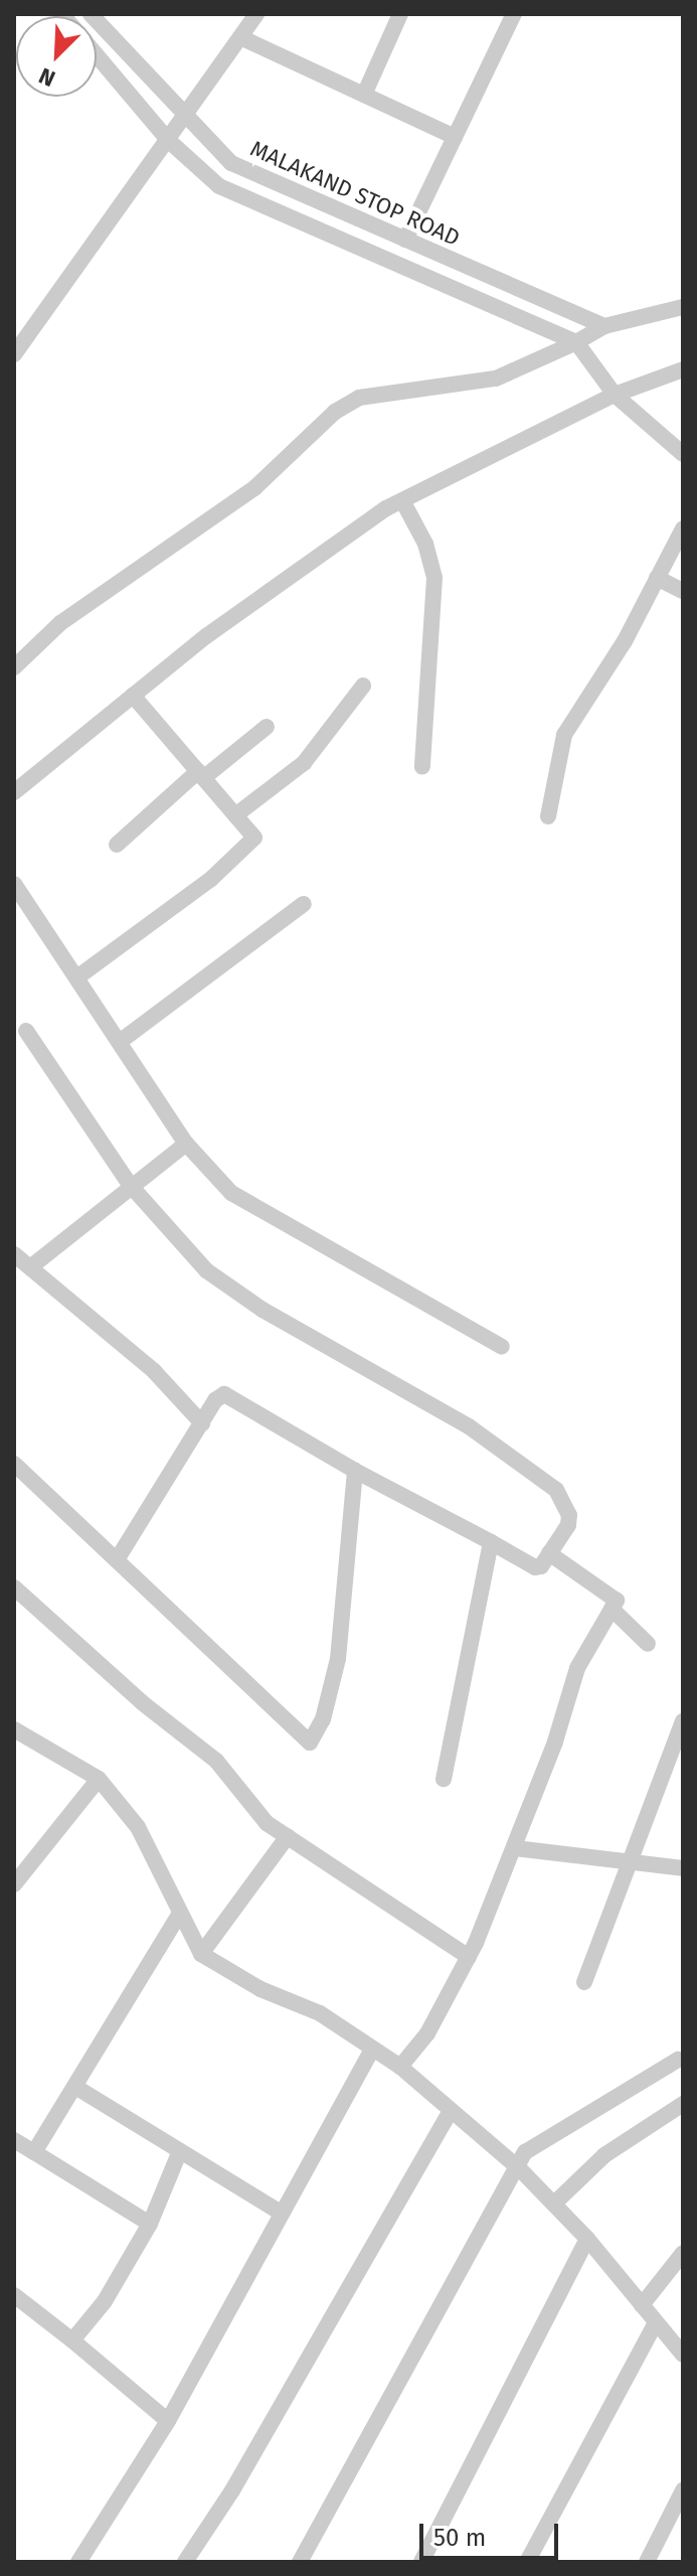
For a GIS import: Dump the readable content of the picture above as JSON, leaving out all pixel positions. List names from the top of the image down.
{
  "streets": {
    "street": ["MALAKAND STOP ROAD"]
  },
  "scale_bar": "50 m",
  "north": "bottom left"
}
